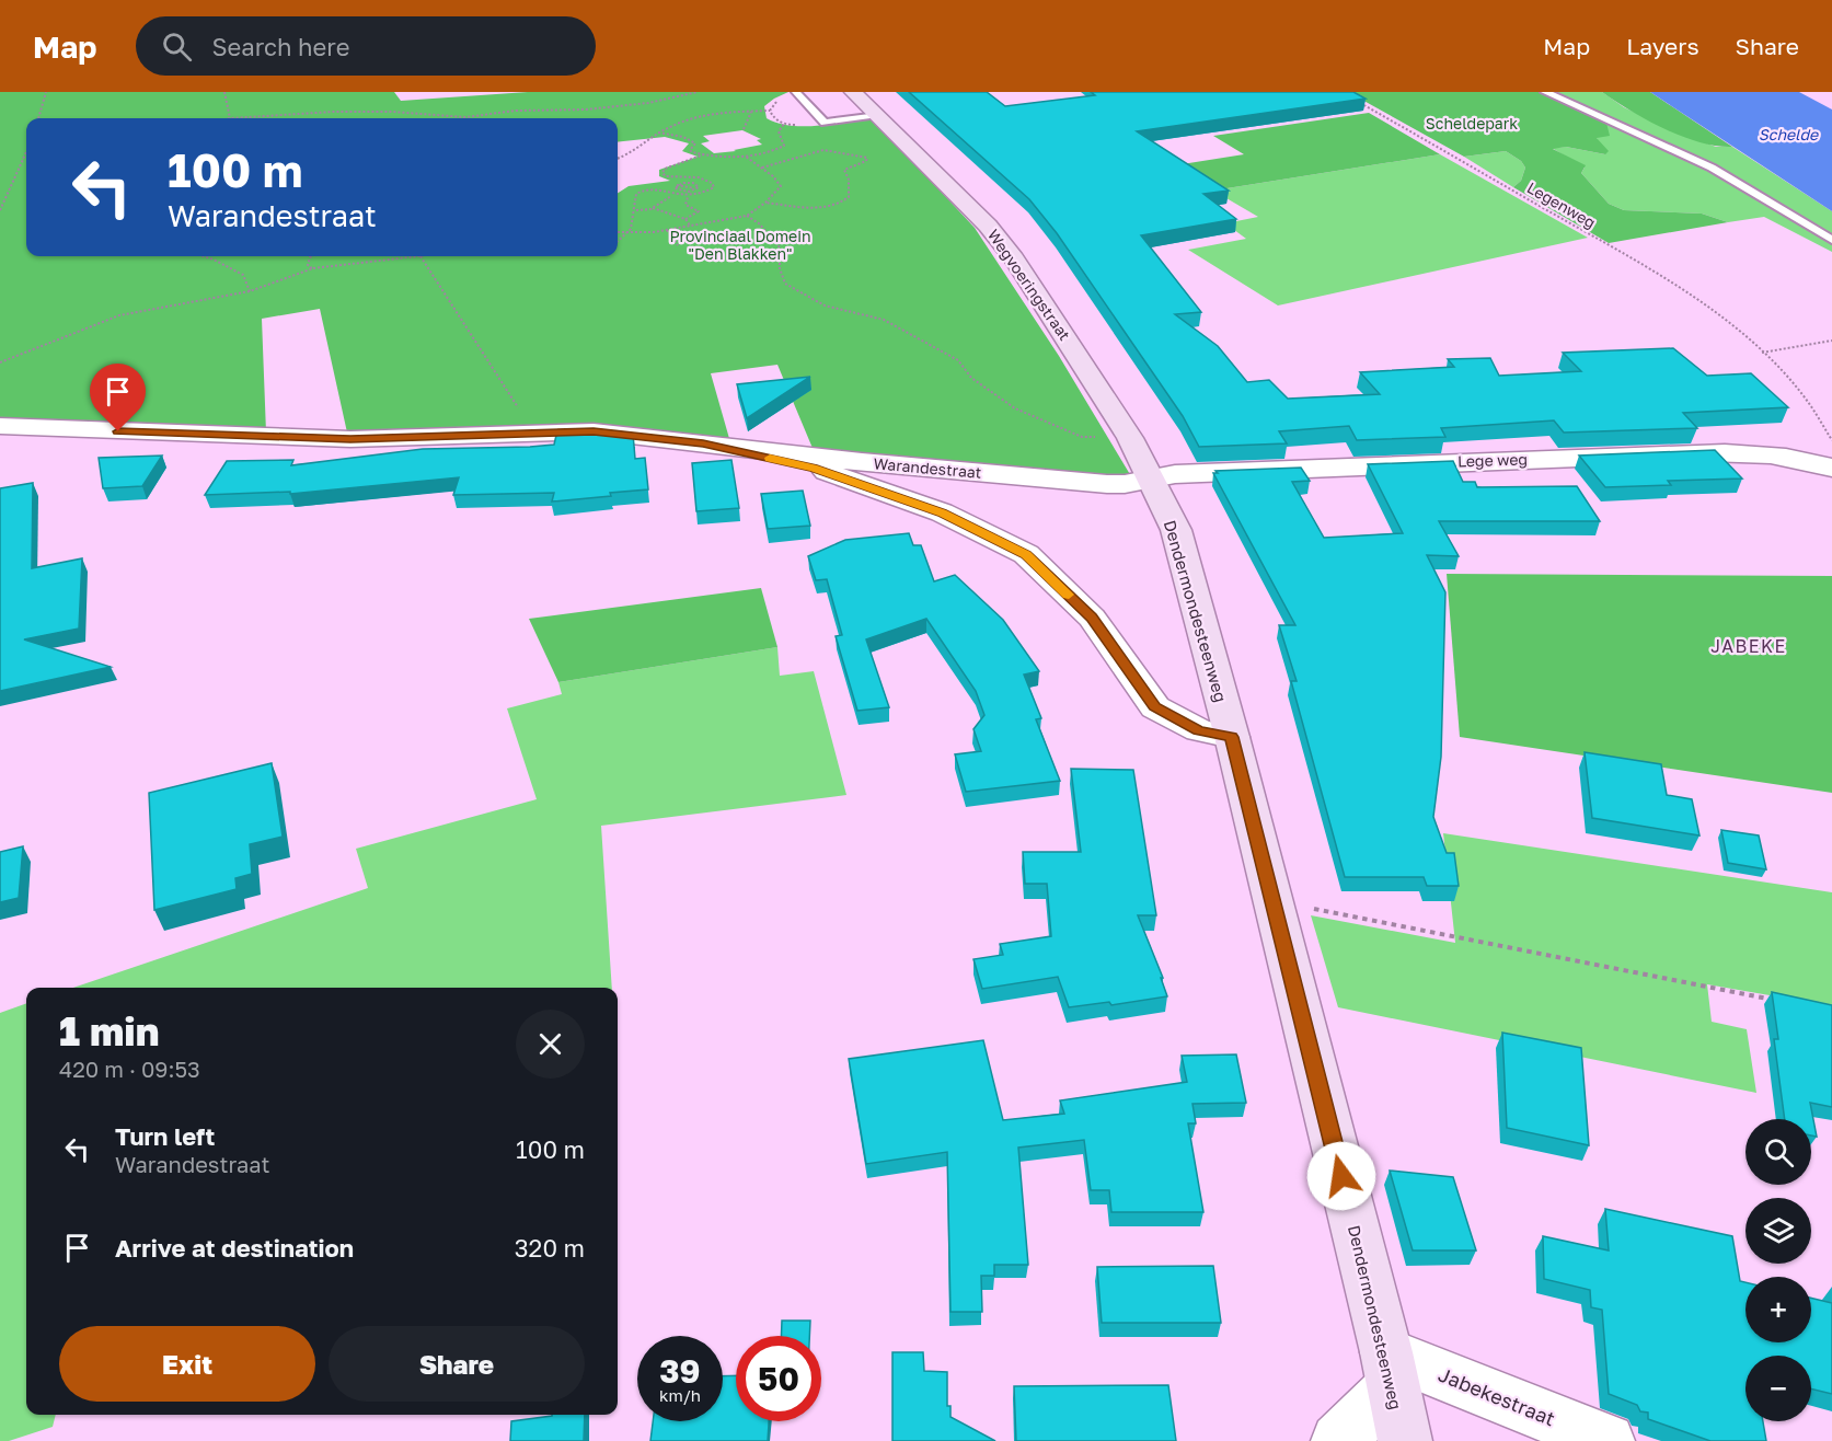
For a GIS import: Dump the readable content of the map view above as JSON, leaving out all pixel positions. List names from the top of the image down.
{
  "streets": {
    "main road": ["Wegvoeringstraat", "Dendermondesteenweg"],
    "street": ["Lege weg", "Warandestraat", "Jabekestraat"],
    "path": ["Legenweg"]
  },
  "crossings": [
    ["Wegvoeringstraat", "Dendermondesteenweg"],
    ["Lege weg", "Warandestraat"],
    ["Lege weg", "Dendermondesteenweg"],
    ["Warandestraat", "Dendermondesteenweg"],
    ["Dendermondesteenweg", "Jabekestraat"]
  ],
  "districts": ["JABEKE"],
  "water": ["Schelde"],
  "parks": ["Scheldepark", "Provinciaal Domein \"Den Blakken\""],
  "page": {
    "header": "Map",
    "search": "Search here",
    "nav": ["Map", "Layers", "Share"],
    "turn": ["100 m", "Warandestraat"],
    "heading": ["1 min", "420 m · 09:53"],
    "list": [
      {
        "name": "Turn left",
        "note": "Warandestraat",
        "value": "100 m"
      },
      {
        "name": "Arrive at destination",
        "value": "320 m"
      }
    ],
    "map_buttons": ["+", "−"],
    "buttons": ["Exit", "Share"],
    "speed": "39 km/h",
    "limit": "50"
  }
}
